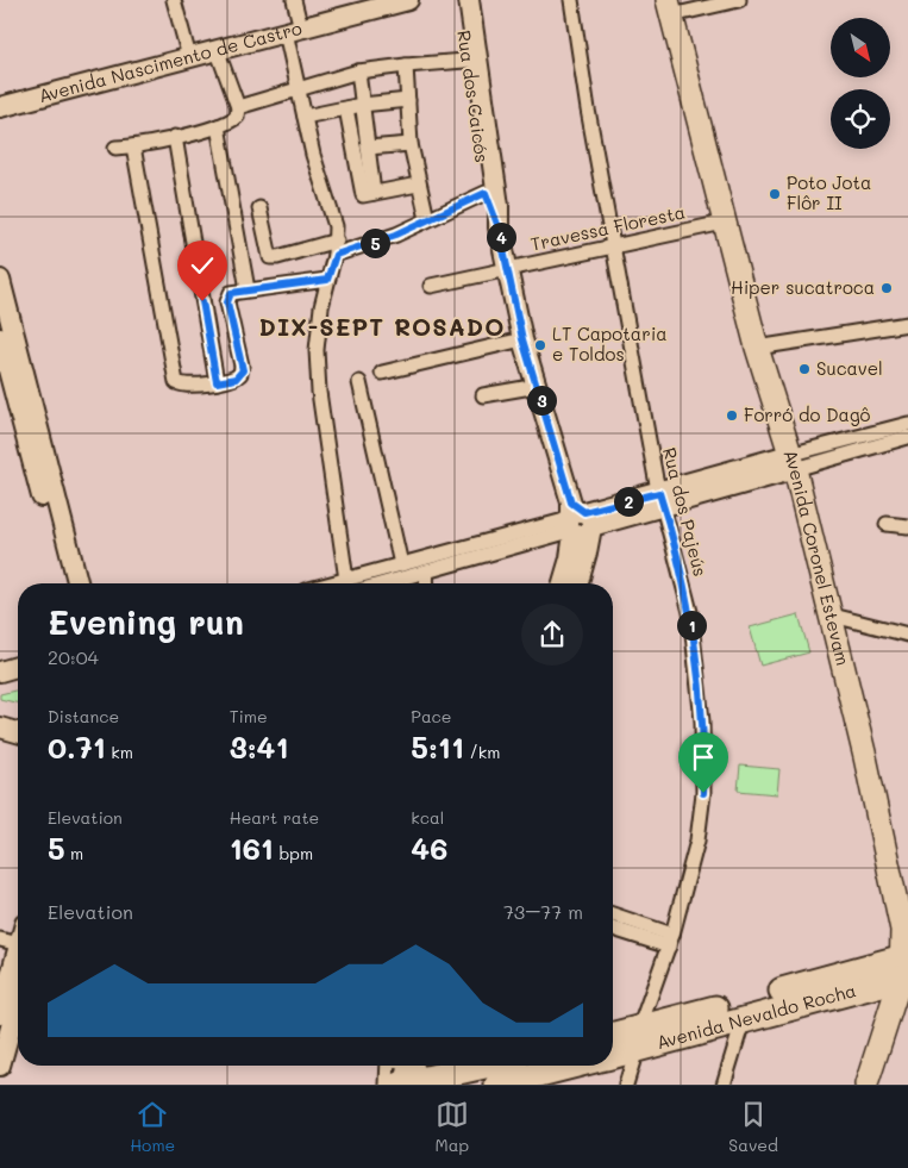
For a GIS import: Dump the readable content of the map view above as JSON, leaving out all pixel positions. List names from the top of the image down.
{
  "streets": {
    "highway": ["Avenida Nevaldo Rocha"],
    "main road": ["Avenida Coronel Estevam"],
    "street": [
      "Avenida Nascimento de Castro",
      "Rua dos Caicós",
      "Travessa Floresta",
      "Rua dos Pajeús"
    ]
  },
  "crossings": [
    ["Rua dos Caicós", "Travessa Floresta"],
    ["Travessa Floresta", "Rua dos Pajeús"],
    ["Travessa Floresta", "Avenida Coronel Estevam"],
    ["Rua dos Pajeús", "Avenida Nevaldo Rocha"],
    ["Avenida Coronel Estevam", "Avenida Nevaldo Rocha"]
  ],
  "districts": ["DIX-SEPT ROSADO"],
  "places": [
    "Poto Jota Flôr II",
    "Hiper sucatroca",
    "LT Capotaria e Toldos",
    "Sucavel",
    "Forró do Dagô"
  ],
  "north": "bottom right",
  "page": {
    "pins": [
      "4",
      "5",
      "3",
      "2",
      "1"
    ],
    "heading": ["Evening run", "20:04"],
    "stats": [
      ["Distance", "0.71 km"],
      ["Time", "3:41"],
      ["Pace", "5:11 /km"],
      ["Elevation", "5 m"],
      ["Heart rate", "161 bpm"],
      ["kcal", "46"]
    ],
    "chart": ["Elevation", "73–77 m"],
    "tabs": ["Home", "Map", "Saved"]
  }
}
